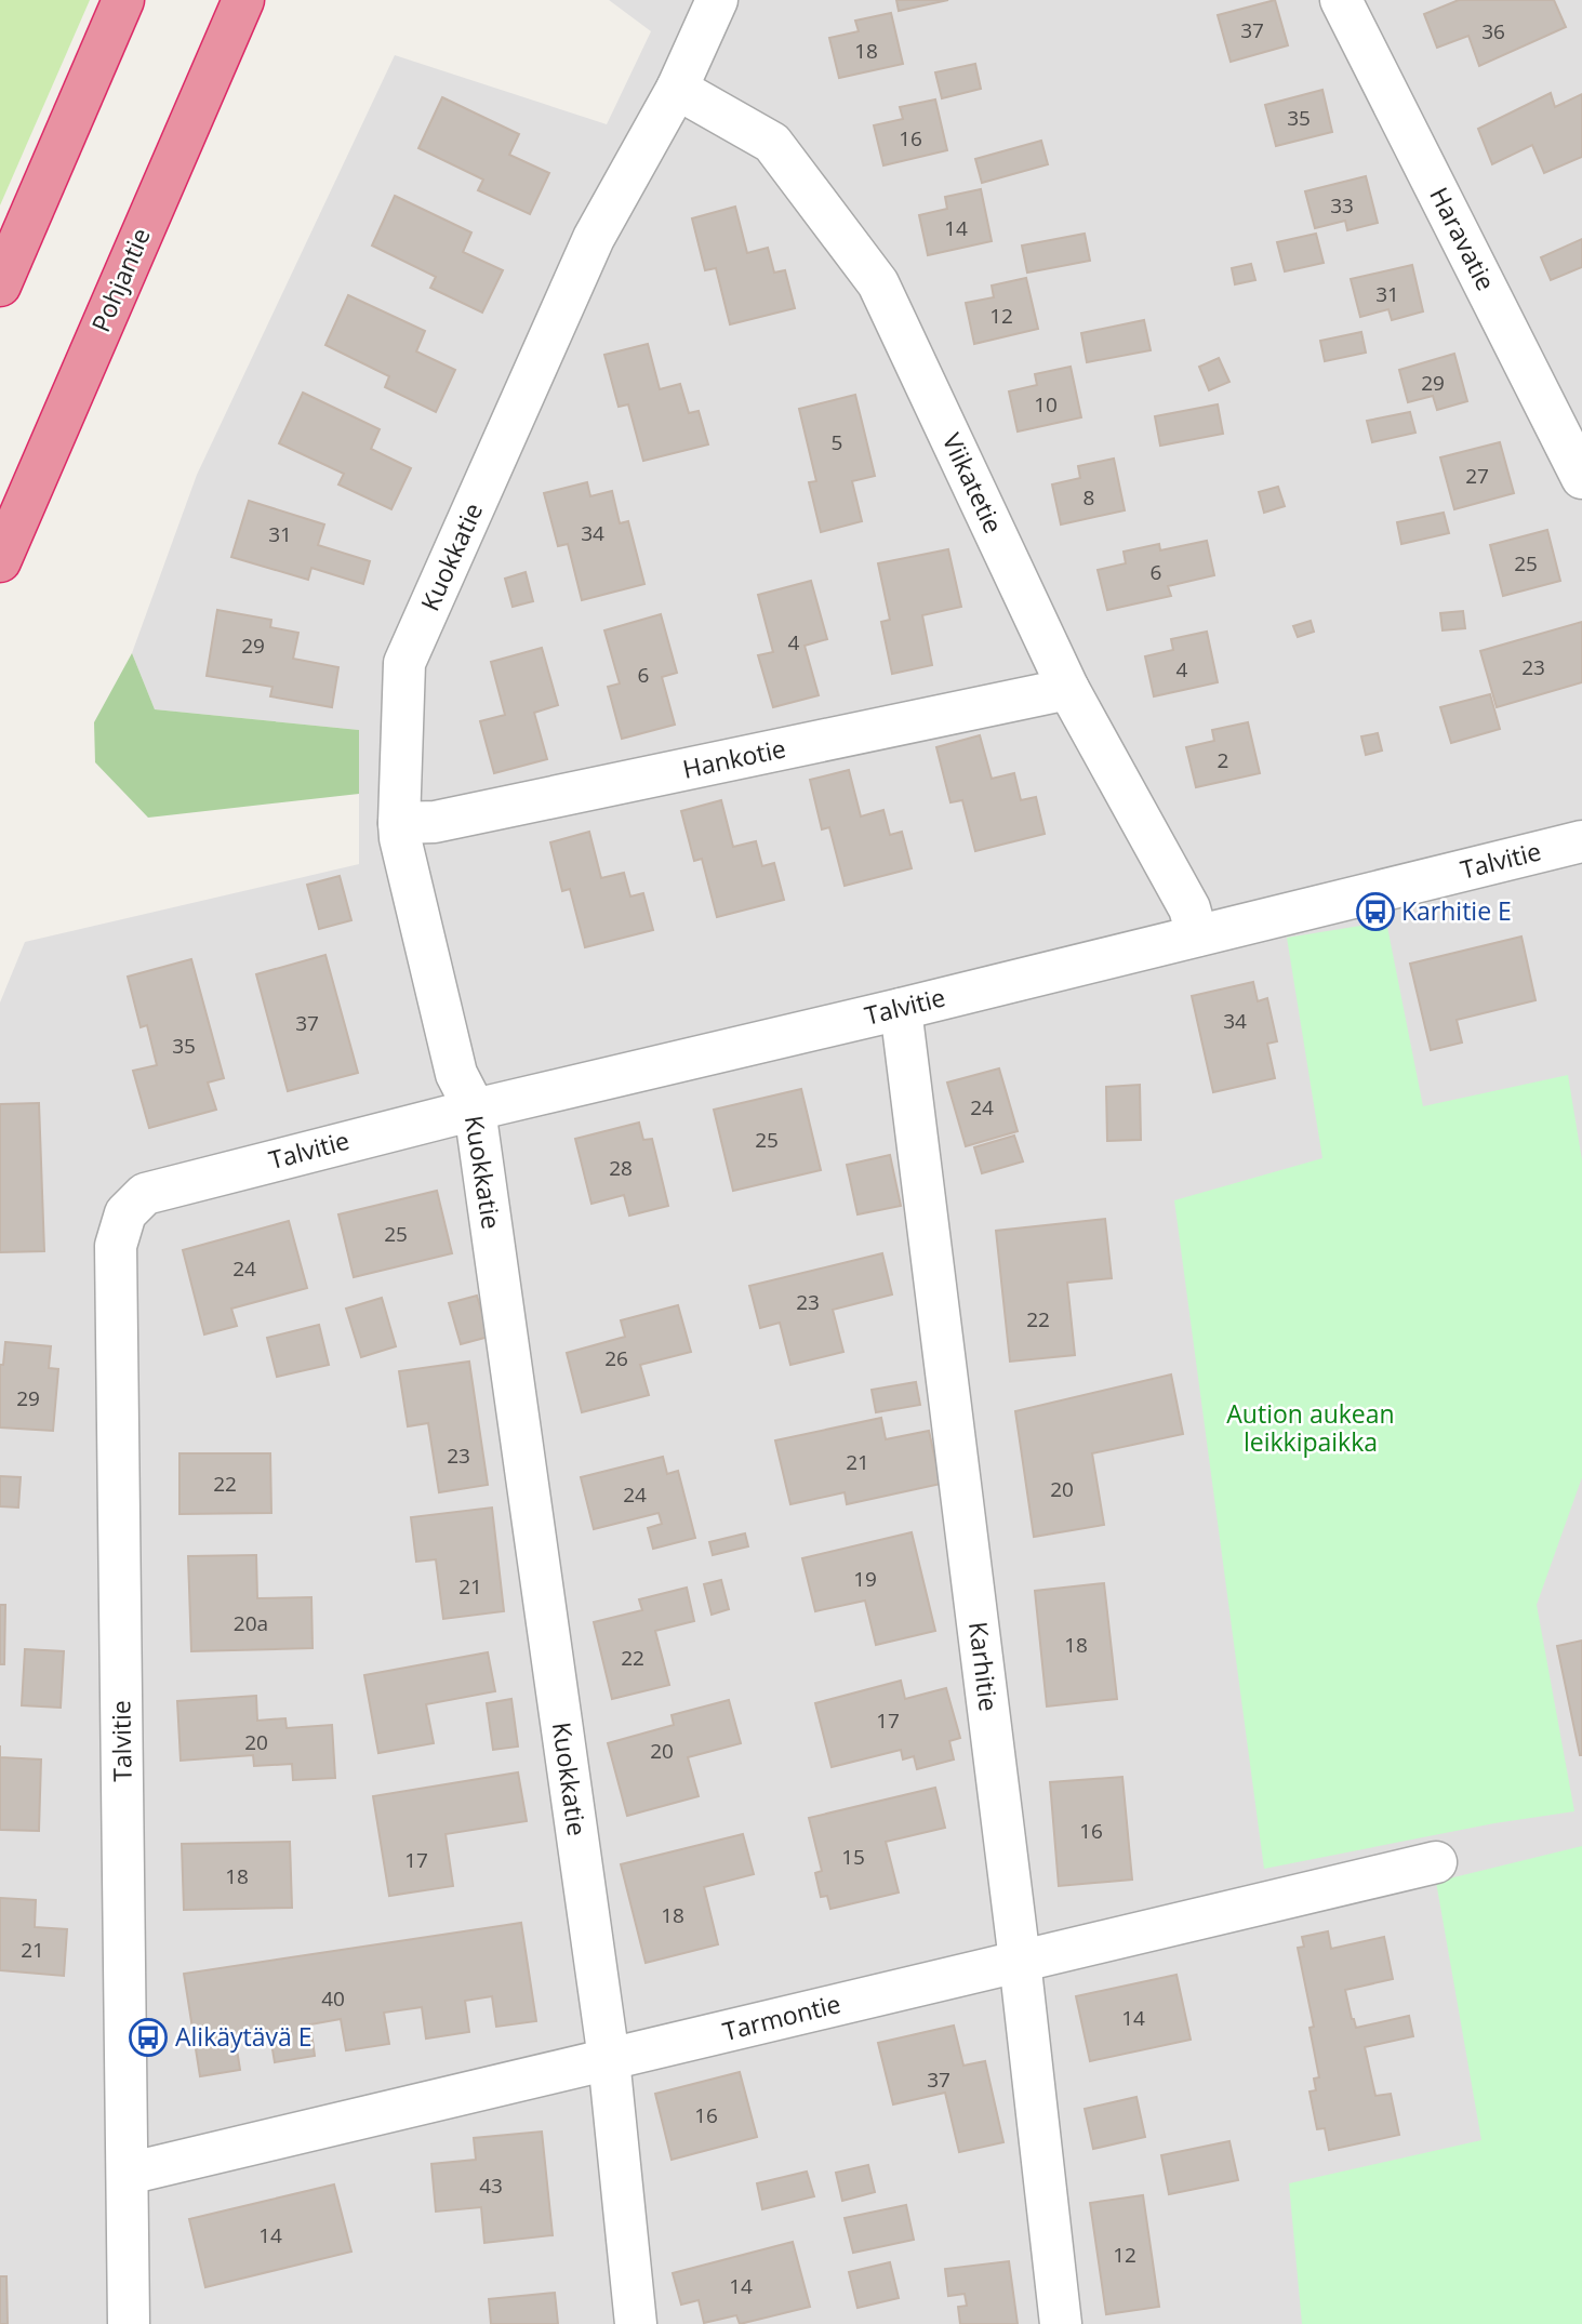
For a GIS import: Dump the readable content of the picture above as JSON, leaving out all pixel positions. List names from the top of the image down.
{
  "streets": {
    "highway": ["Pohjantie"],
    "street": [
      "Haravatie",
      "Viikatetie",
      "Kuokkatie",
      "Hankotie",
      "Talvitie",
      "Karhitie",
      "Tarmontie"
    ]
  },
  "crossings": [
    ["Viikatetie", "Kuokkatie"],
    ["Viikatetie", "Hankotie"],
    ["Viikatetie", "Talvitie"],
    ["Kuokkatie", "Hankotie"],
    ["Kuokkatie", "Talvitie"],
    ["Kuokkatie", "Tarmontie"],
    ["Talvitie", "Karhitie"],
    ["Talvitie", "Tarmontie"],
    ["Karhitie", "Tarmontie"]
  ],
  "parks": ["Aution aukean leikkipaikka"],
  "places": {
    "bus stop": ["Karhitie E", "Alikäytävä E"]
  },
  "house_numbers": [
    "37",
    "36",
    "18",
    "35",
    "16",
    "33",
    "14",
    "31",
    "12",
    "29",
    "10",
    "5",
    "27",
    "8",
    "34",
    "31",
    "25",
    "6",
    "4",
    "29",
    "23",
    "4",
    "6",
    "2",
    "34",
    "37",
    "35",
    "24",
    "25",
    "28",
    "25",
    "24",
    "23",
    "22",
    "26",
    "29",
    "23",
    "21",
    "22",
    "20",
    "24",
    "19",
    "21",
    "20a",
    "18",
    "22",
    "17",
    "20",
    "20",
    "16",
    "15",
    "17",
    "18",
    "18",
    "21",
    "40",
    "14",
    "37",
    "16",
    "43",
    "14",
    "12",
    "14"
  ]
}
